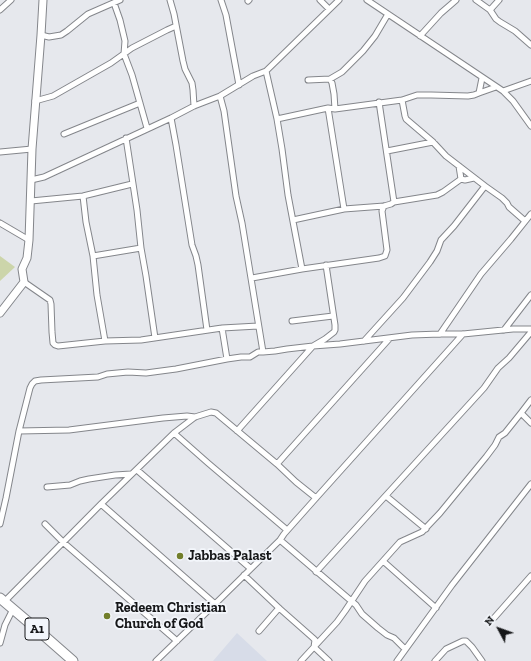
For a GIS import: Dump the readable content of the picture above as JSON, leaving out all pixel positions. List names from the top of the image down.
{
  "streets": {
    "highway": ["A1"]
  },
  "places": ["Jabbas Palast", "Redeem Christian Church of God"],
  "north": "top left"
}
